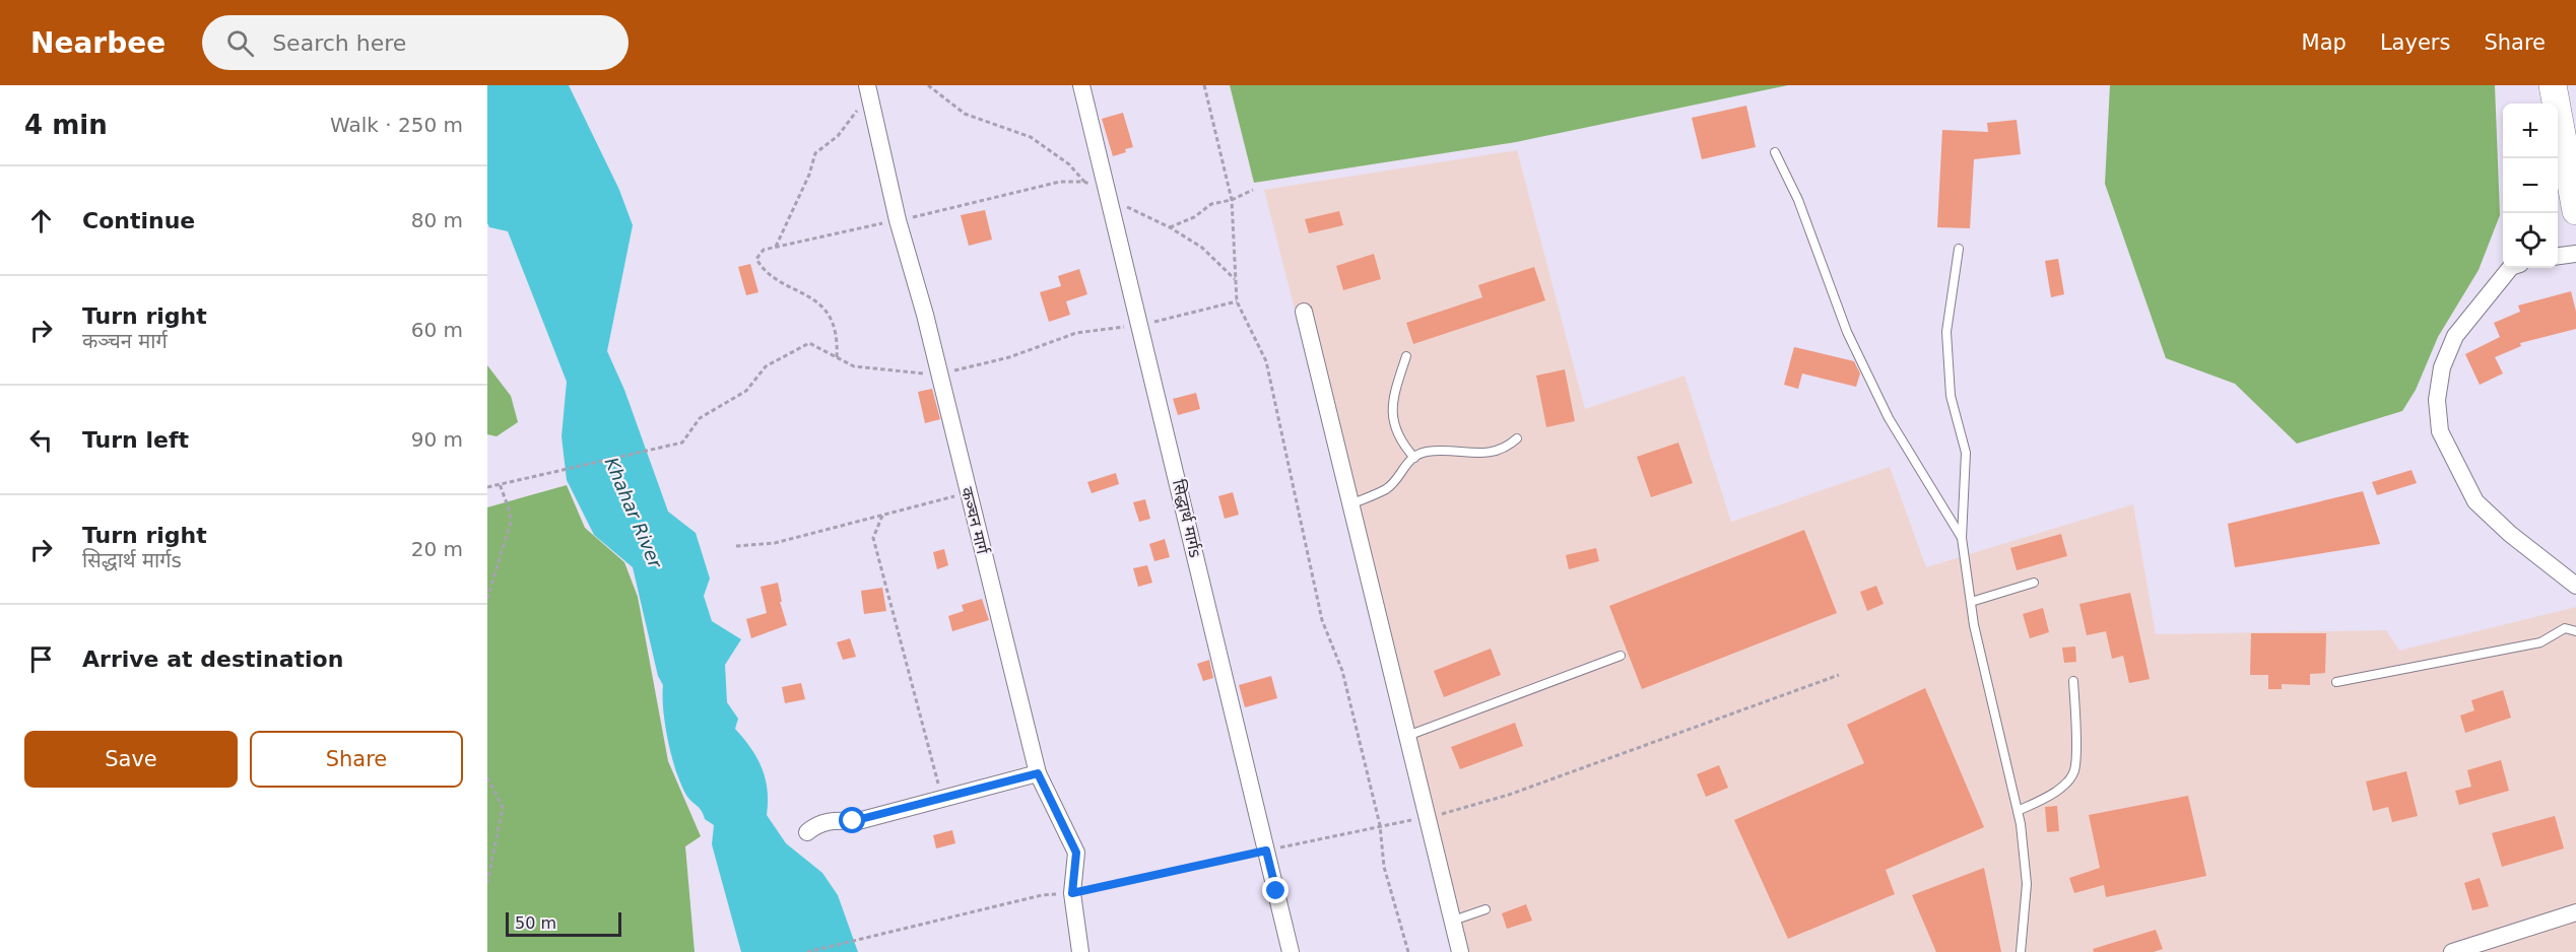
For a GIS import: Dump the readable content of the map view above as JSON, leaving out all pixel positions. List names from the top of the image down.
{
  "streets": {
    "street": ["सिद्धार्थ मार्गs", "कञ्चन मार्ग"]
  },
  "water": ["Khahar River"],
  "scale_bar": "50 m",
  "page": {
    "header": "Nearbee",
    "search": "Search here",
    "nav": ["Map", "Layers", "Share"],
    "heading": ["4 min", "Walk · 250 m"],
    "map_buttons": ["+", "−"],
    "list": [
      ["Continue", "80 m"],
      ["Turn right", "कञ्चन मार्ग", "60 m"],
      ["Turn left", "90 m"],
      ["Turn right", "सिद्धार्थ मार्गs", "20 m"],
      "Arrive at destination"
    ],
    "buttons": ["Save", "Share"],
    "scale": "50 m"
  }
}
